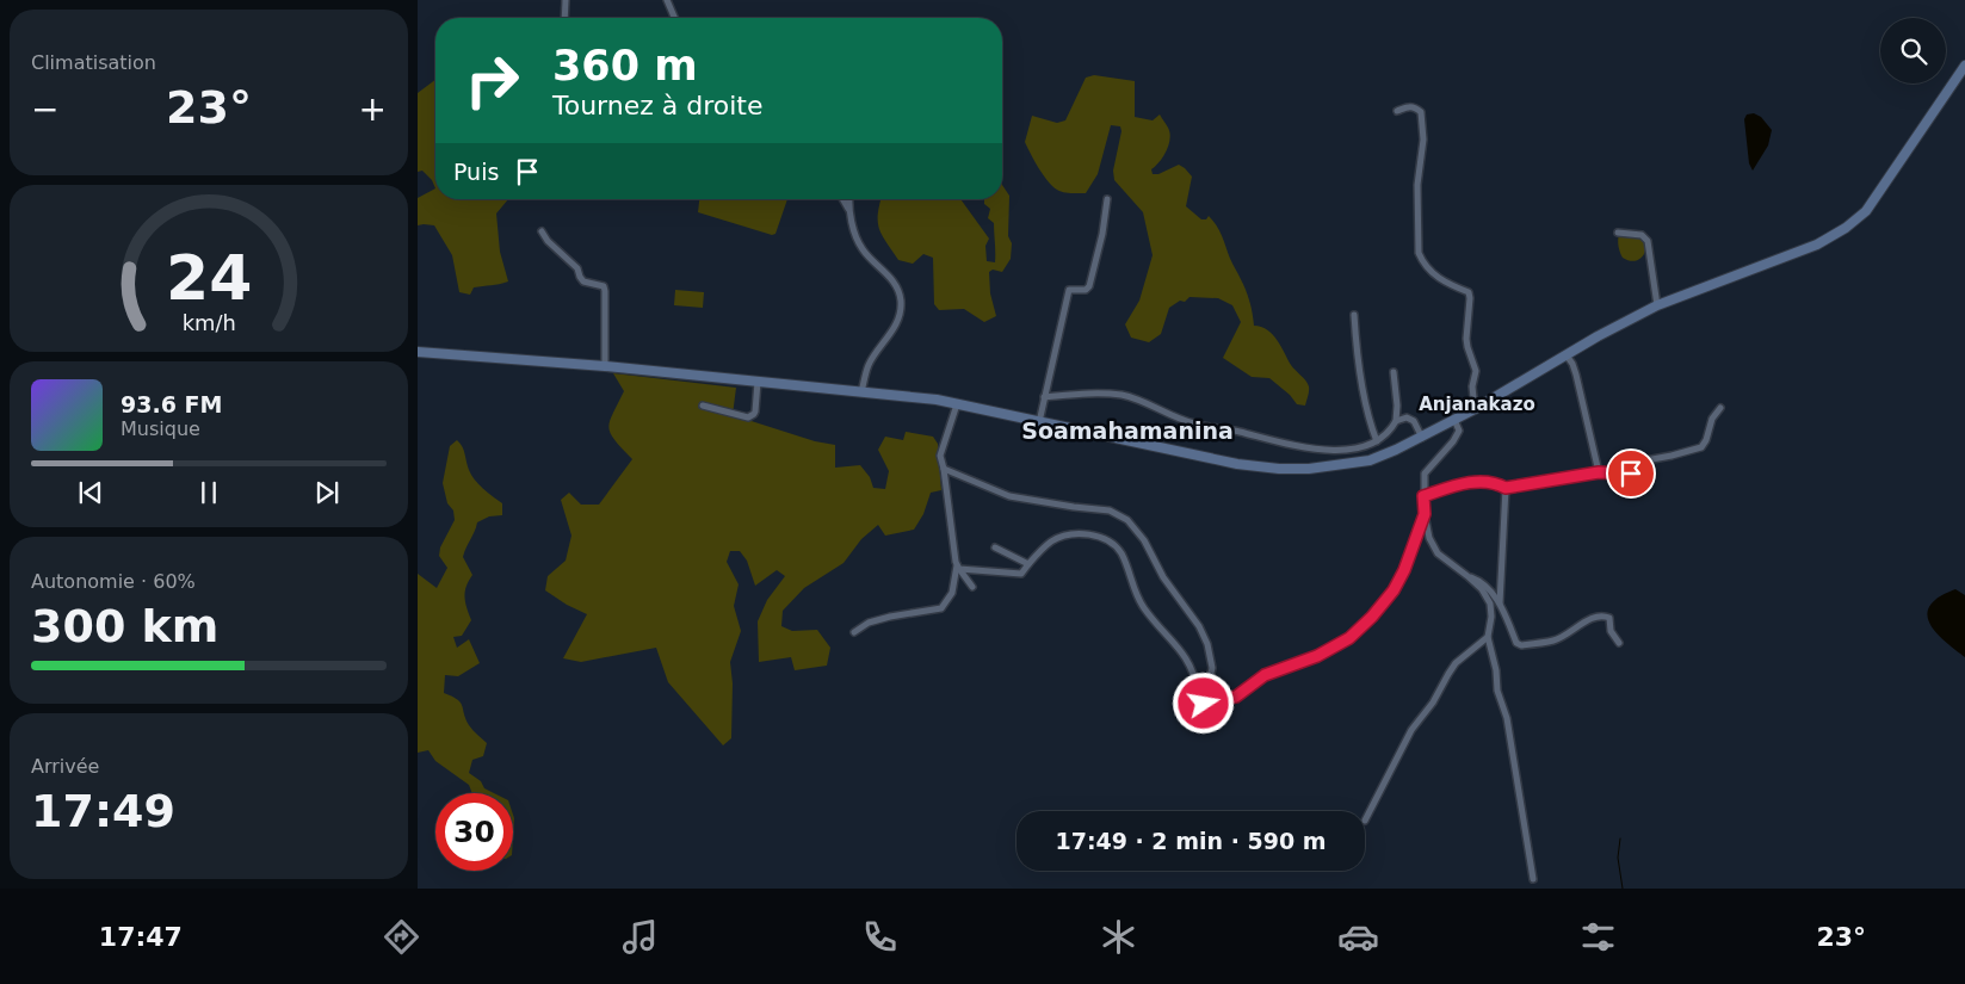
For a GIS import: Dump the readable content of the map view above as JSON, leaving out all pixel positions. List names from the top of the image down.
{
  "districts": ["Anjanakazo", "Soamahamanina"],
  "page": {
    "tile": [
      "Climatisation",
      ["Autonomie · 60%", "300 km"],
      ["Arrivée", "17:49"]
    ],
    "turn": ["360 m", "Tournez à droite"],
    "heat": ["−", "23°", "+"],
    "then": "Puis",
    "song": ["93.6 FM", "Musique"],
    "limit": "30",
    "trip": "17:49 · 2 min · 590 m",
    "tabs": ["17:47", "23°"],
    "gauge": ["24", "km/h"]
  }
}
